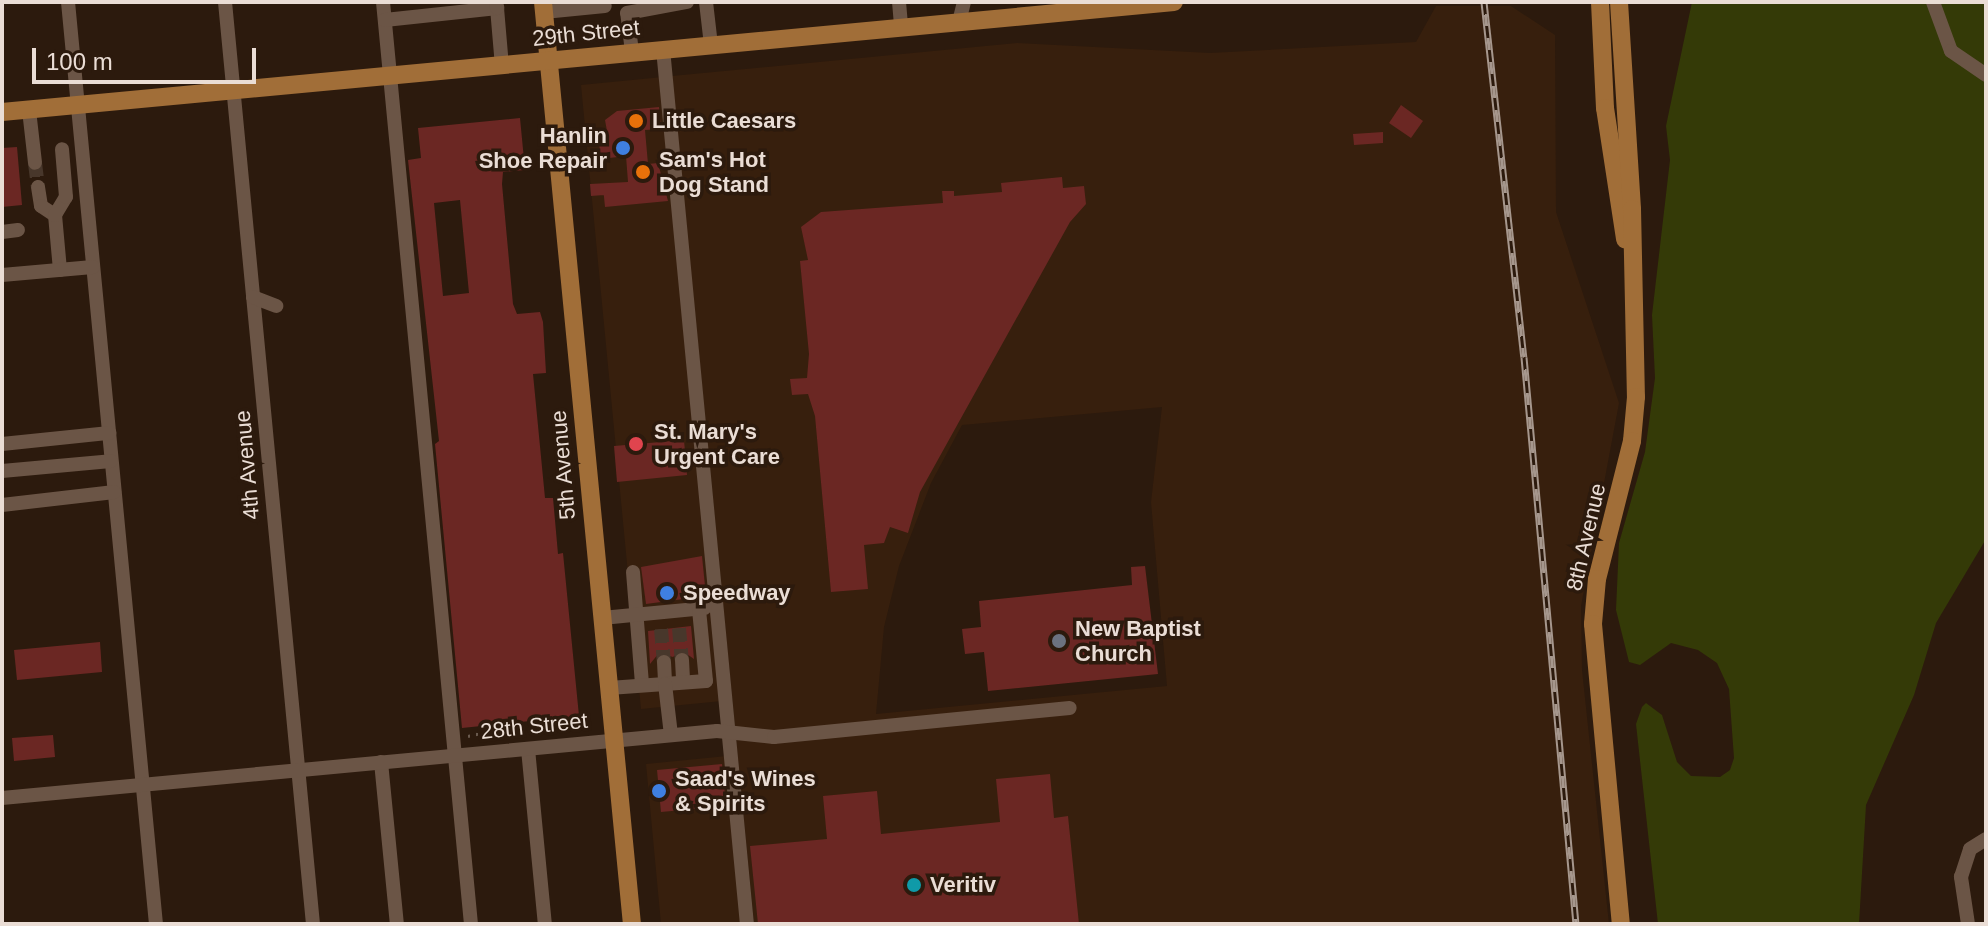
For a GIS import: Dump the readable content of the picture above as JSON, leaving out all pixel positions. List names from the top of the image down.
{
  "streets": {
    "main road": ["29th Street", "5th Avenue", "8th Avenue"],
    "street": ["4th Avenue", "28th Street"]
  },
  "crossings": [
    ["29th Street", "4th Avenue"],
    ["29th Street", "5th Avenue"],
    ["4th Avenue", "28th Street"],
    ["5th Avenue", "28th Street"]
  ],
  "places": [
    "Little Caesars",
    "Hanlin Shoe Repair",
    "Sam's Hot Dog Stand",
    "St. Mary's Urgent Care",
    "Speedway",
    "New Baptist Church",
    "Saad's Wines & Spirits",
    "Veritiv"
  ],
  "scale_bar": "100 m"
}
